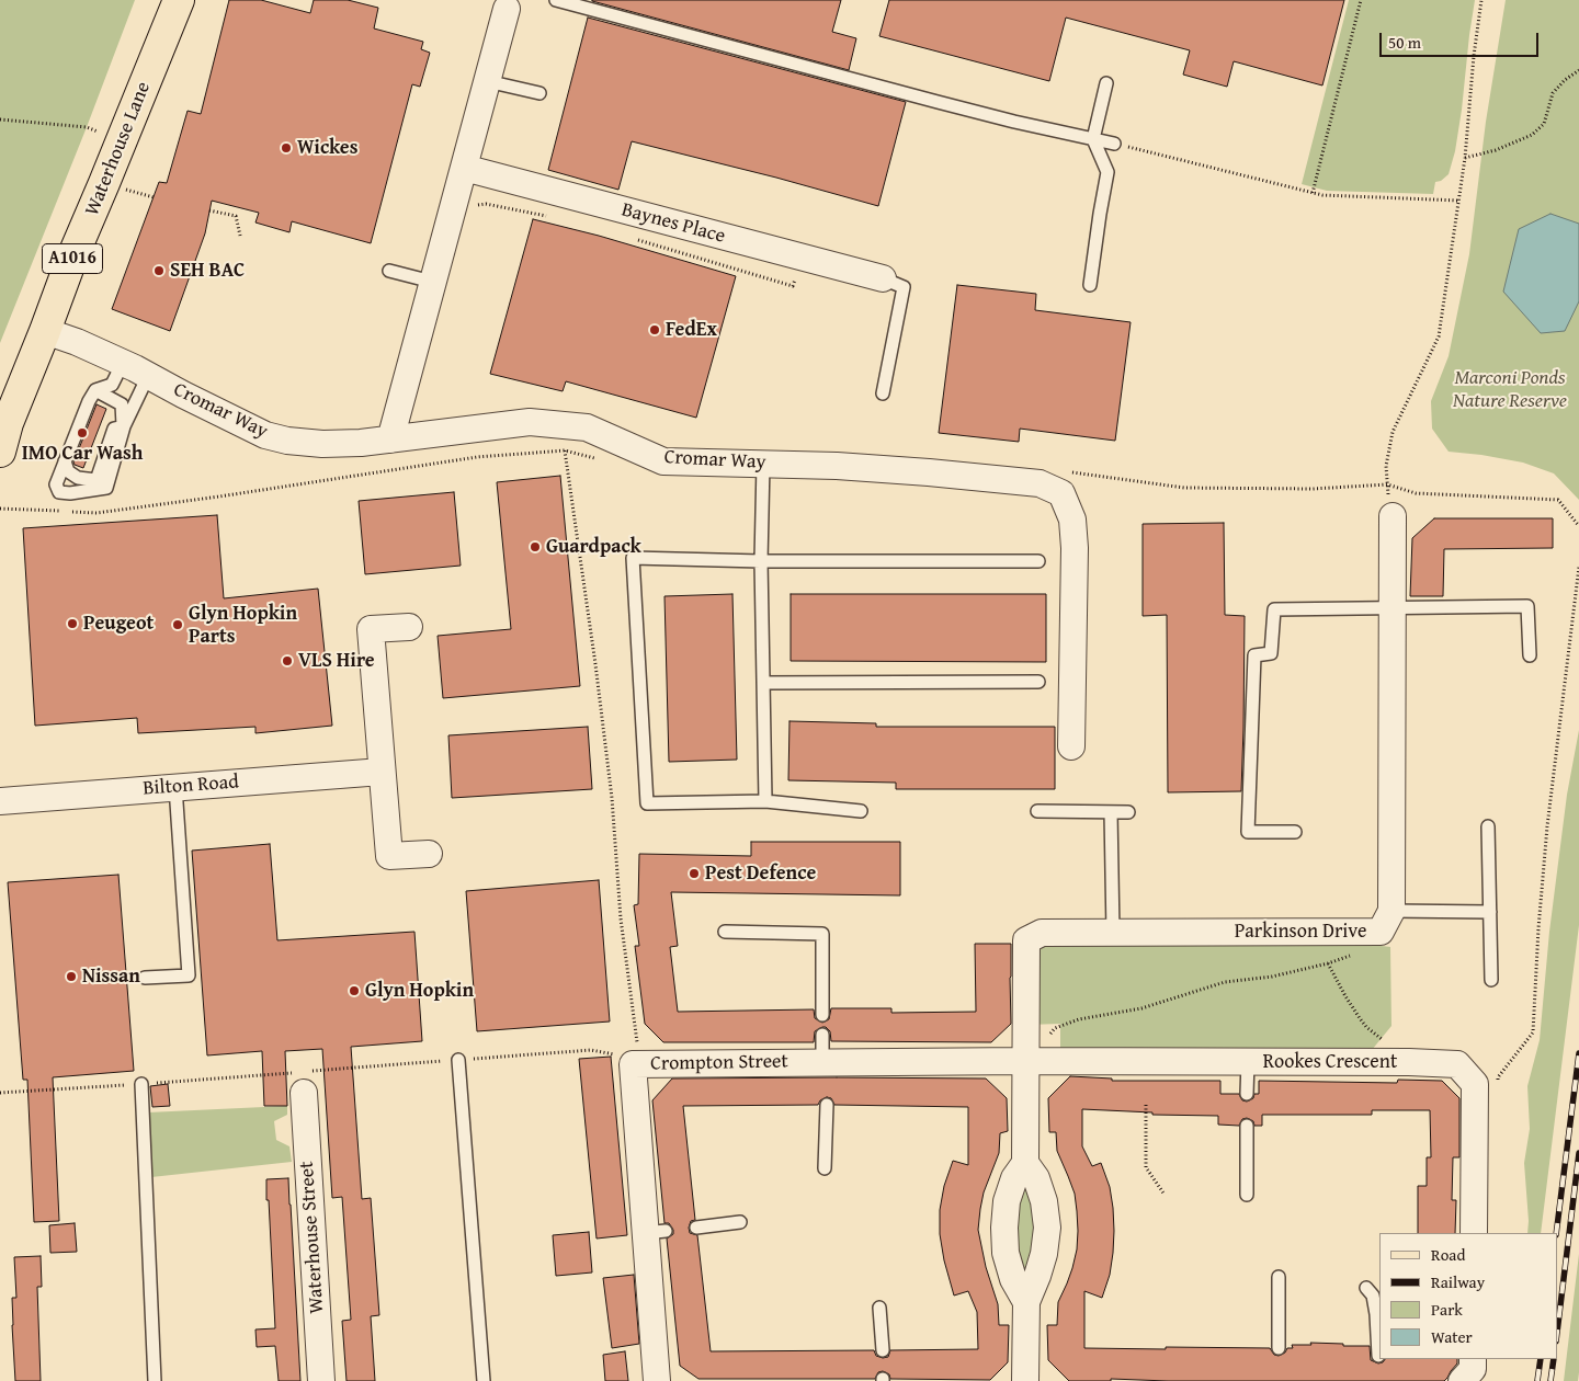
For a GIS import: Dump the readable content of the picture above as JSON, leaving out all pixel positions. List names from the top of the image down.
{
  "streets": {
    "main road": ["Waterhouse Lane", "A1016"],
    "street": [
      "Baynes Place",
      "Cromar Way",
      "Bilton Road",
      "Parkinson Drive",
      "Rookes Crescent",
      "Crompton Street",
      "Waterhouse Street"
    ]
  },
  "crossings": [
    ["Waterhouse Lane", "Cromar Way"],
    ["Parkinson Drive", "Rookes Crescent"],
    ["Parkinson Drive", "Crompton Street"],
    ["Rookes Crescent", "Crompton Street"]
  ],
  "parks": ["Marconi Ponds Nature Reserve"],
  "places": [
    "Wickes",
    "SEH BAC",
    "FedEx",
    "IMO Car Wash",
    "Guardpack",
    "Peugeot",
    "Glyn Hopkin Parts",
    "VLS Hire",
    "Pest Defence",
    "Nissan",
    "Glyn Hopkin"
  ],
  "legend": [
    "Road",
    "Railway",
    "Park",
    "Water"
  ],
  "scale_bar": "50 m"
}
